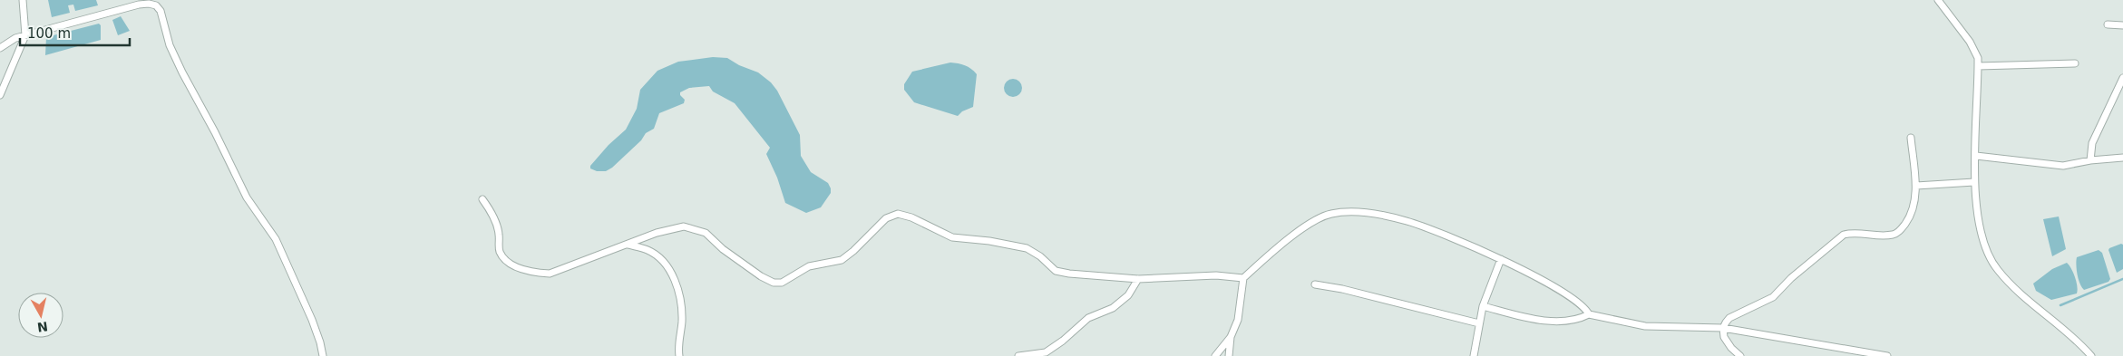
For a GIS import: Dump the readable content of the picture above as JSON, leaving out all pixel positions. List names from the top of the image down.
{
  "scale_bar": "100 m",
  "north": "bottom"
}
